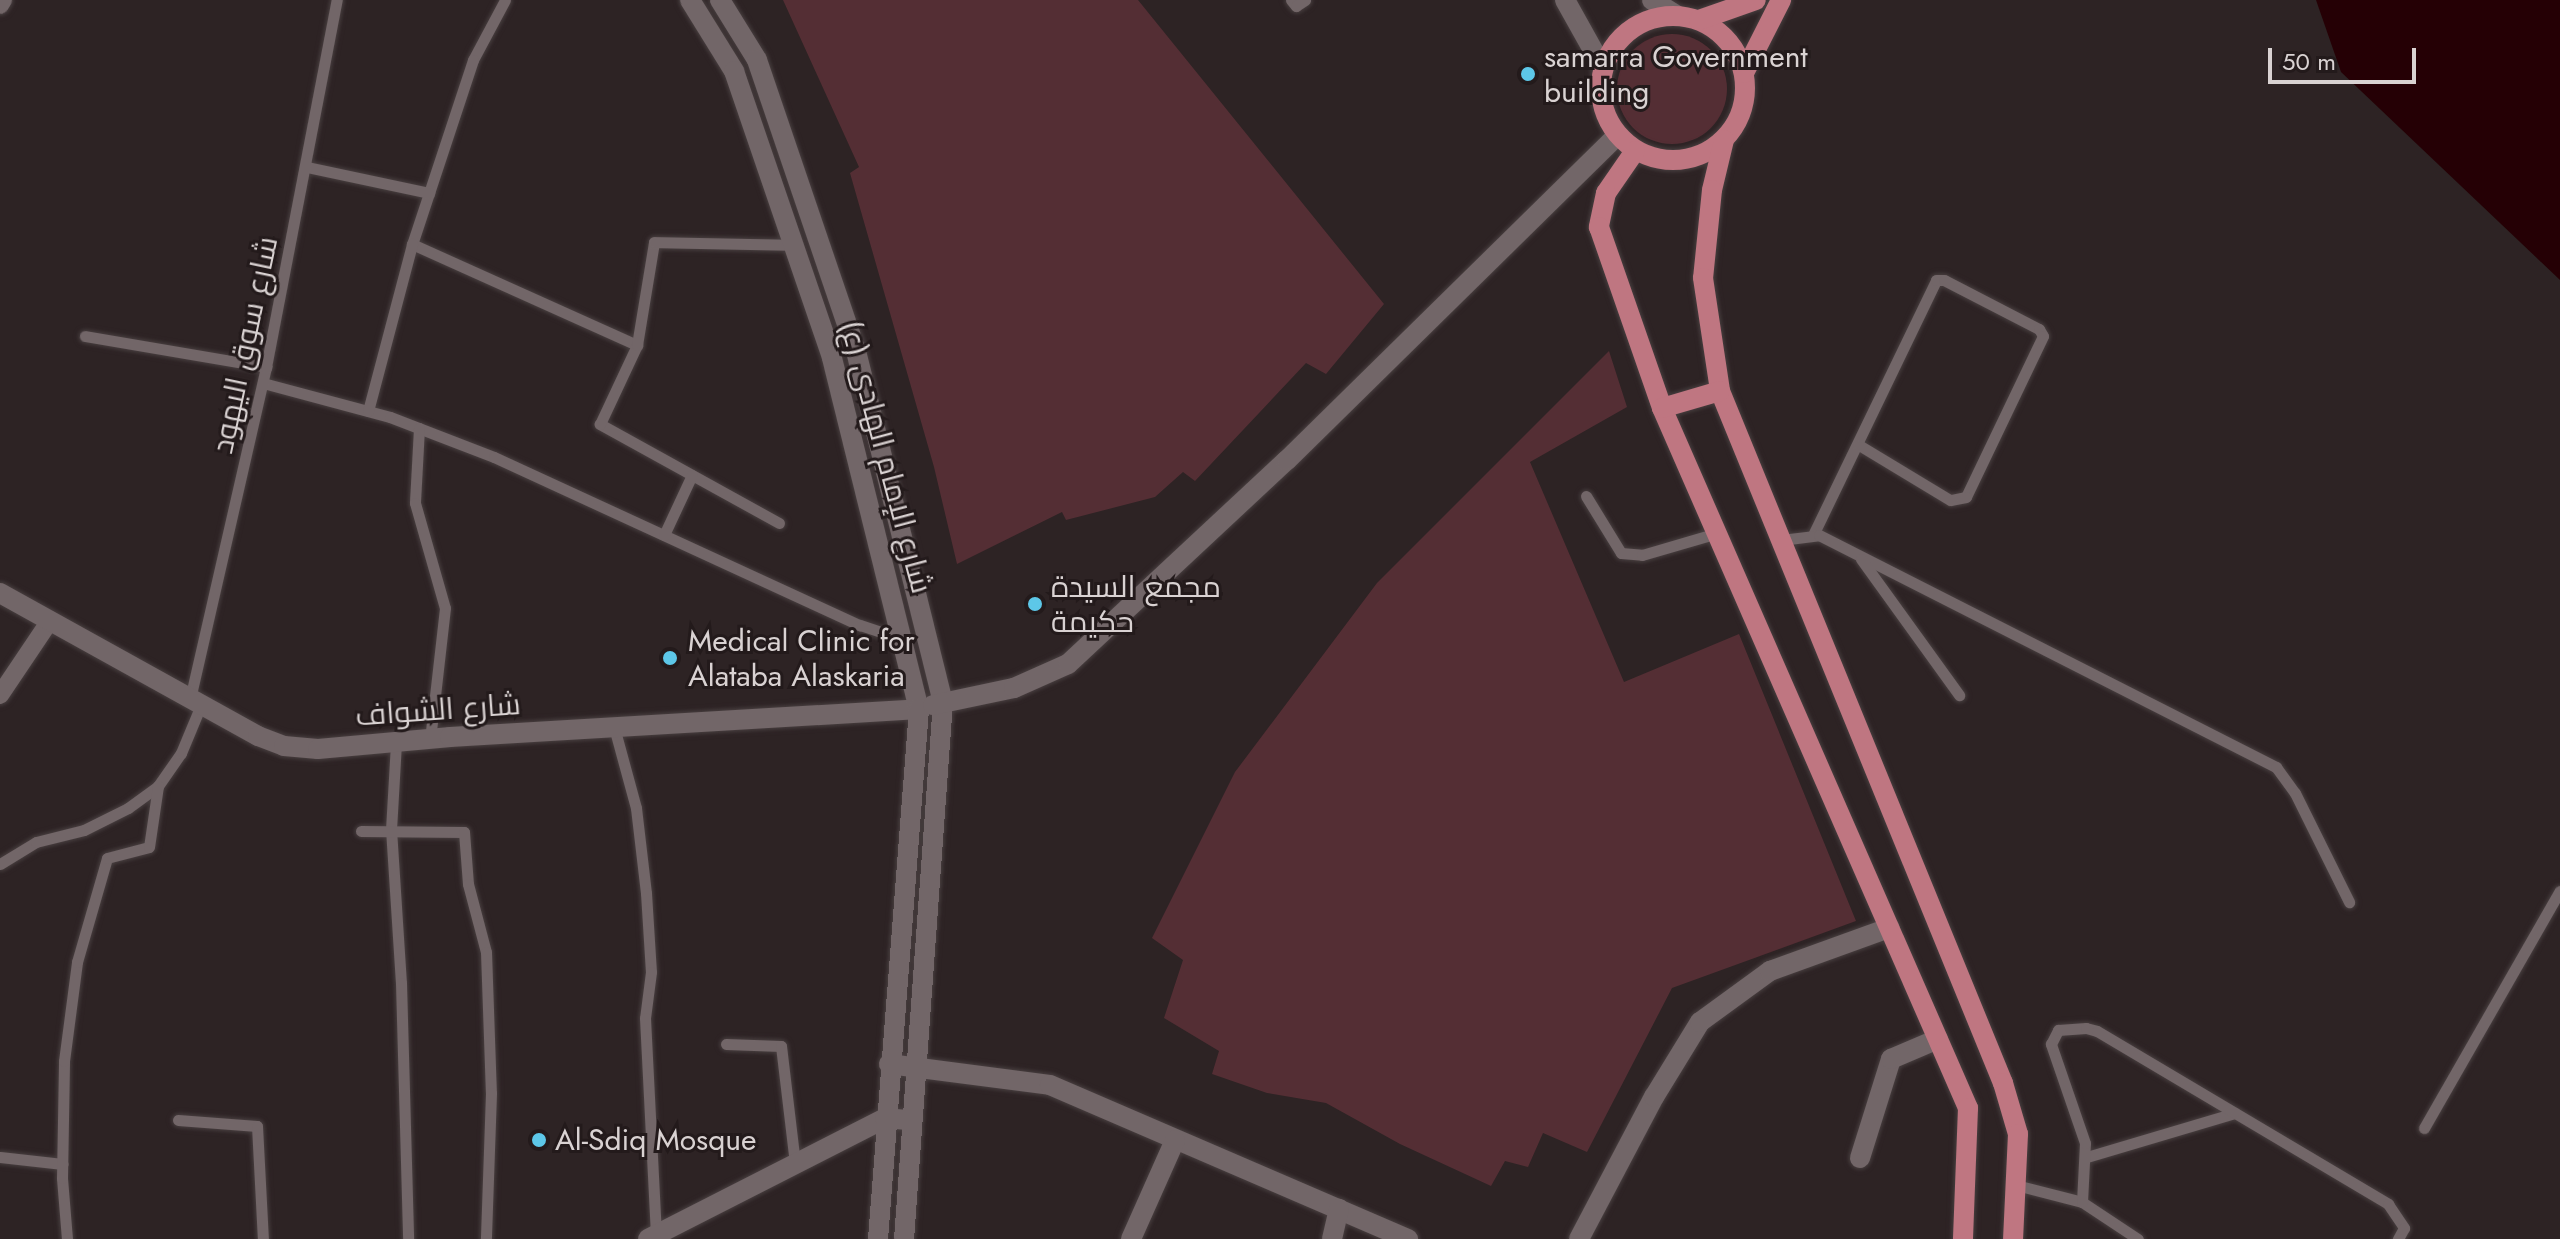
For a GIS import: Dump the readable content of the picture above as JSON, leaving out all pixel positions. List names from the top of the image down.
{
  "streets": {
    "main road": ["شارع الإمام الهادی (ع)", "شارع الشواف"],
    "lane": ["شارع سوق اليهود"]
  },
  "crossings": [
    ["شارع سوق اليهود", "شارع الشواف"],
    ["شارع الإمام الهادی (ع)", "شارع الشواف"]
  ],
  "places": [
    "samarra Government building",
    "مجمع السيدة حكيمة",
    "Medical Clinic for Alataba Alaskaria",
    "Al-Sdiq Mosque"
  ],
  "scale_bar": "50 m"
}
